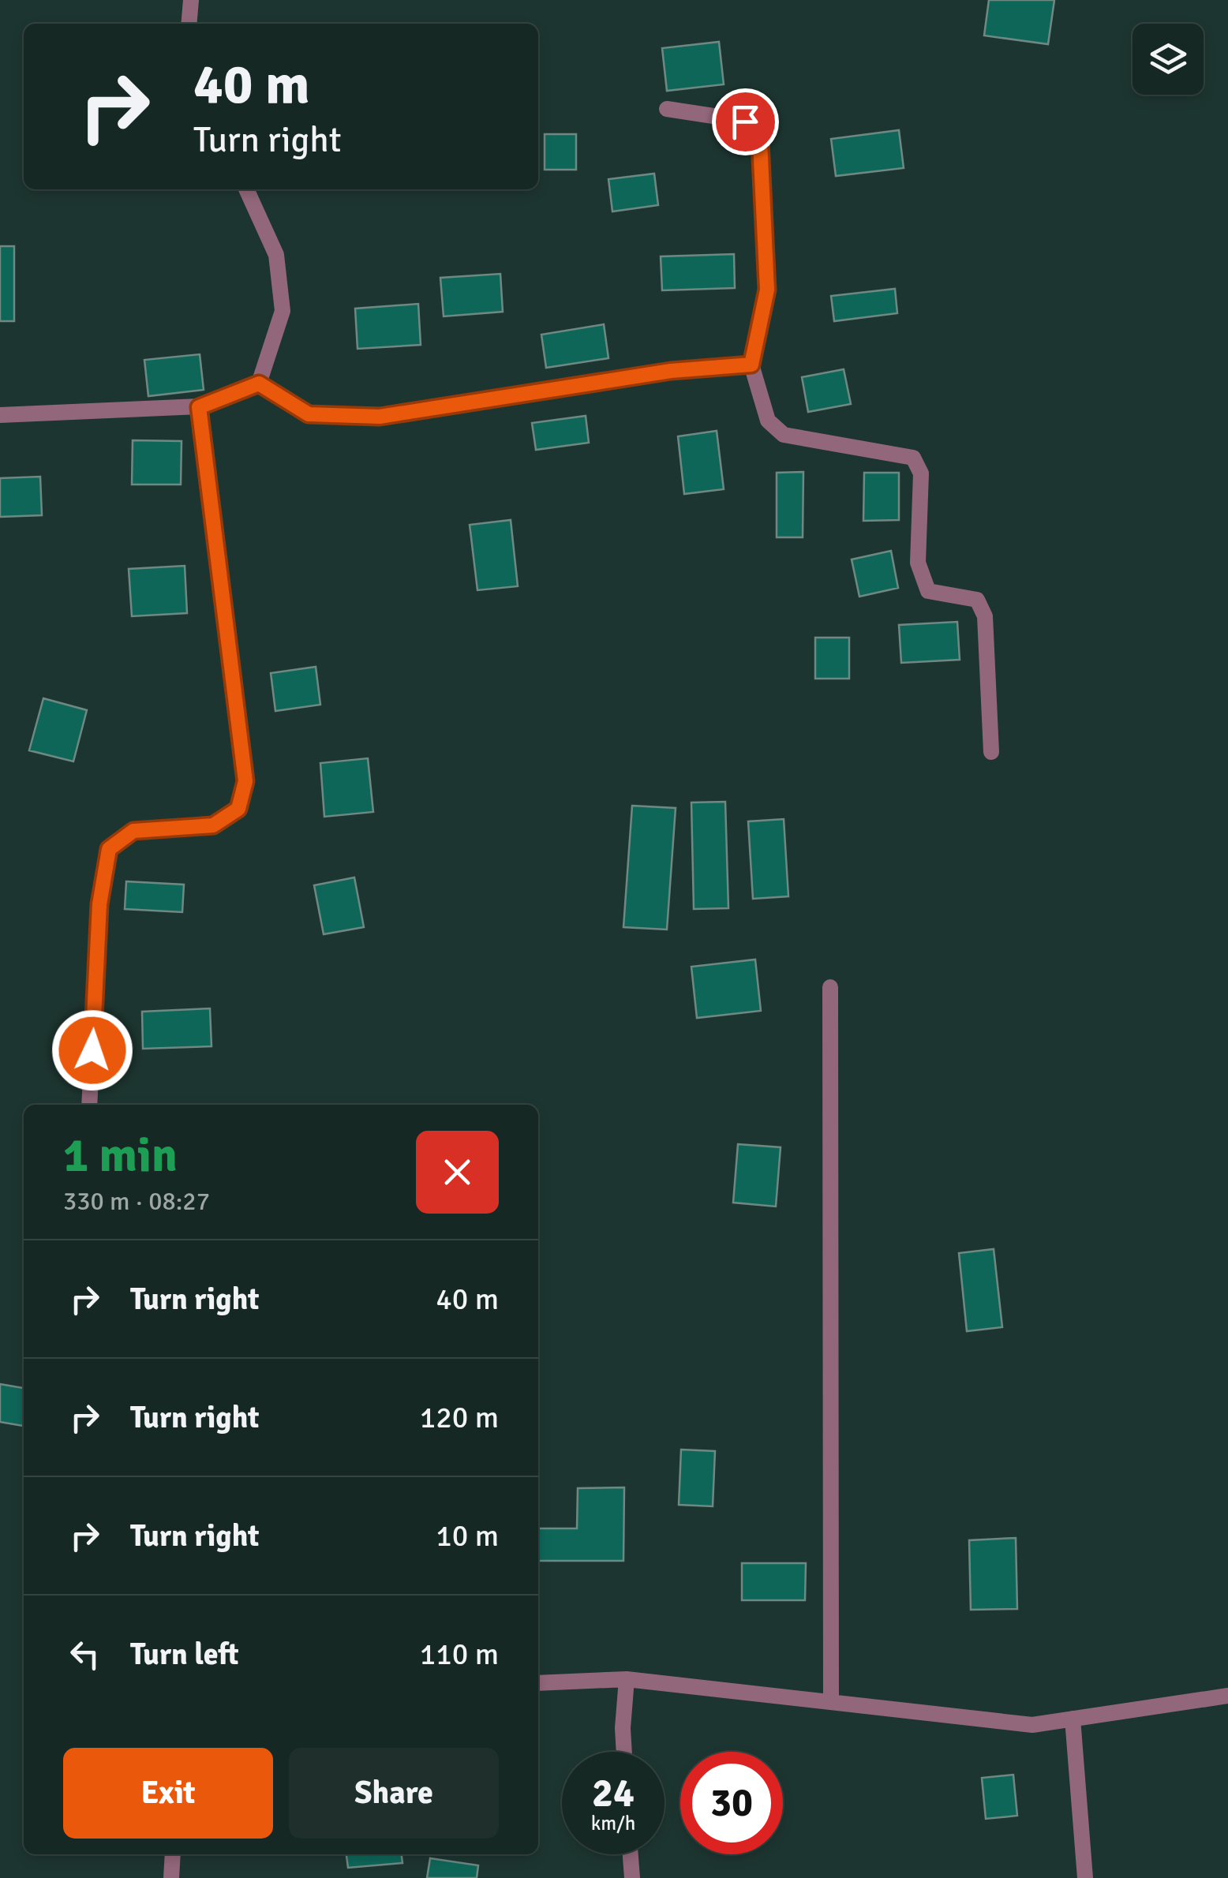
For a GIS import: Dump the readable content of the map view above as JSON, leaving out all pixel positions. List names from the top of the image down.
{
  "page": {
    "turn": ["40 m", "Turn right"],
    "heading": ["1 min", "330 m · 08:27"],
    "list": [
      {
        "name": "Turn right",
        "value": "40 m"
      },
      {
        "name": "Turn right",
        "value": "120 m"
      },
      {
        "name": "Turn right",
        "value": "10 m"
      },
      {
        "name": "Turn left",
        "value": "110 m"
      }
    ],
    "buttons": ["Exit", "Share"],
    "speed": "24 km/h",
    "limit": "30"
  }
}
